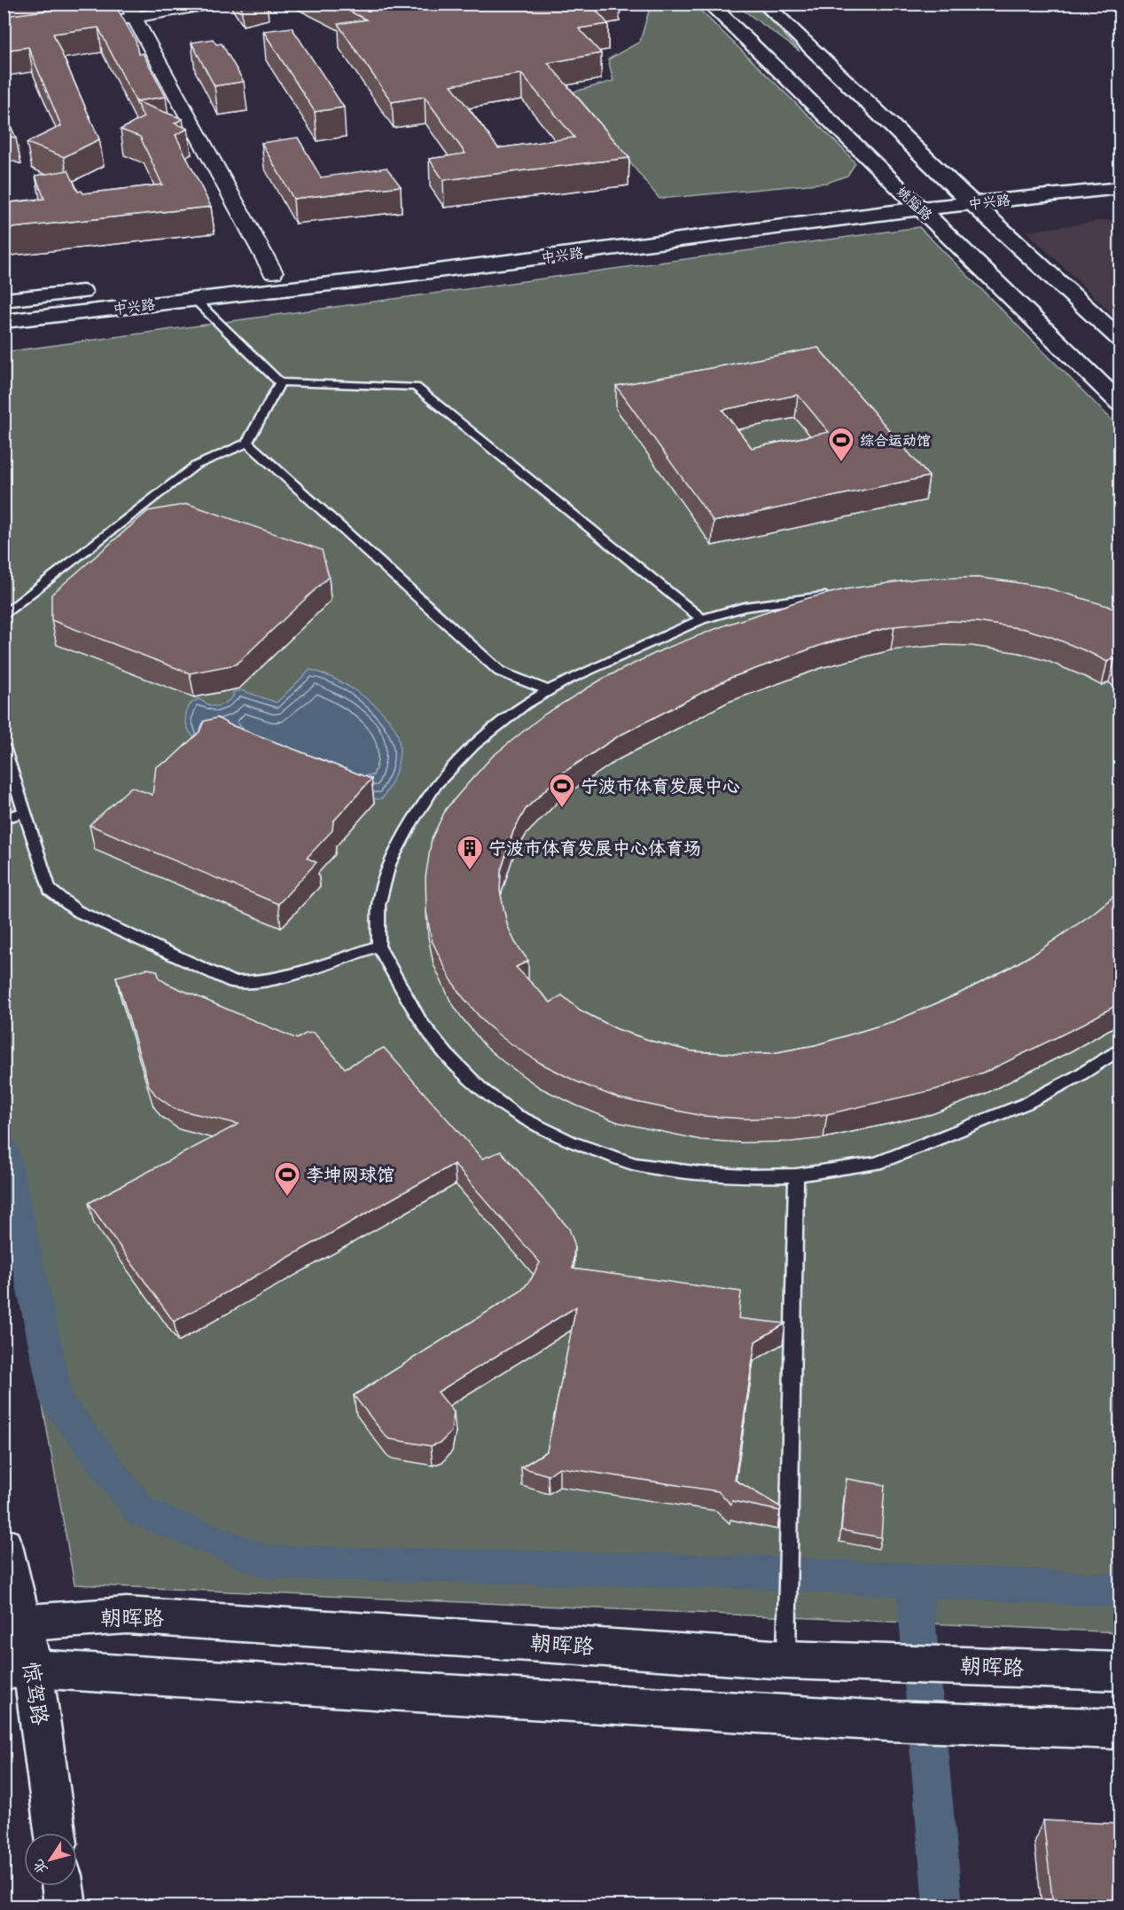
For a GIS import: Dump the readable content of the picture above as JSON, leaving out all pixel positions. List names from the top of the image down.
{
  "streets": {
    "main road": [
      "中兴路",
      "姚隘路",
      "朝晖路",
      "惊驾路"
    ]
  },
  "crossings": [
    ["中兴路", "姚隘路"],
    ["朝晖路", "惊驾路"]
  ],
  "places": {
    "sports": ["综合运动馆", "宁波市体育发展中心", "李坤网球馆"],
    "building": ["宁波市体育发展中心体育场"]
  },
  "north": "bottom left"
}
